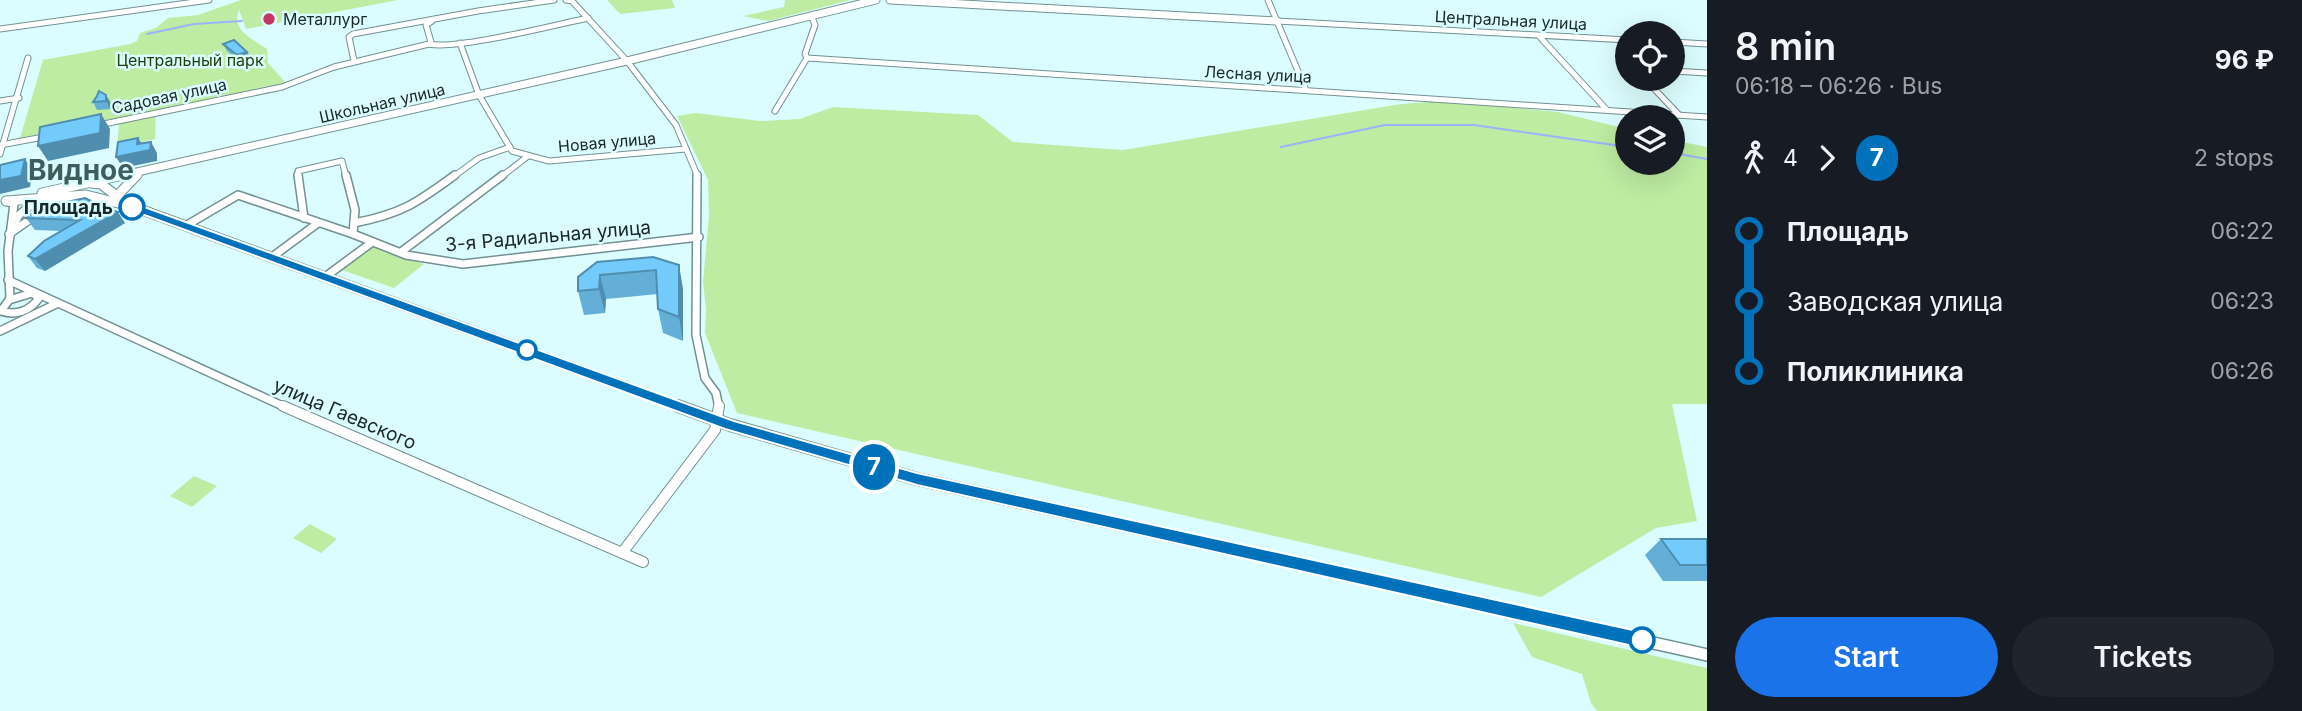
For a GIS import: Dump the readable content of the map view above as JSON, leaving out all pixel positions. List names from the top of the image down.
{
  "streets": {
    "street": [
      "Центральная улица",
      "Лесная улица",
      "Садовая улица",
      "Школьная улица",
      "Новая улица",
      "3-я Радиальная улица",
      "улица Гаевского"
    ]
  },
  "districts": ["Видное"],
  "parks": ["Центральный парк"],
  "places": ["Металлург", "Площадь"],
  "lines": ["bus line 7"],
  "page": {
    "on_map": "7",
    "heading": ["8 min", "06:18 – 06:26 · Bus", "96 ₽"],
    "legs": ["4", "7", "2 stops"],
    "list": [
      {
        "name": "Площадь",
        "value": "06:22"
      },
      {
        "name": "Заводская улица",
        "value": "06:23"
      },
      {
        "name": "Поликлиника",
        "value": "06:26"
      }
    ],
    "buttons": ["Start", "Tickets"]
  }
}
